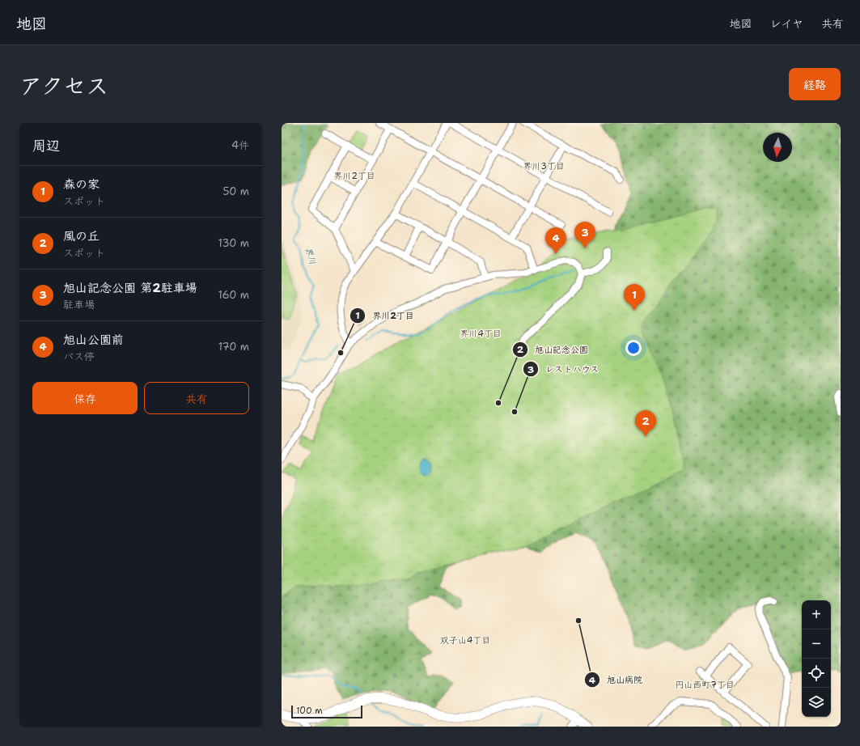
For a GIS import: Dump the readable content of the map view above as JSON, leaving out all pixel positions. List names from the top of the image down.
{
  "districts": [
    "界川3丁目",
    "界川2丁目",
    "界川4丁目",
    "双子山4丁目",
    "円山西町7丁目"
  ],
  "water": ["界川"],
  "places": [
    "界川2丁目",
    "旭山記念公園",
    "レストハウス",
    "旭山病院"
  ],
  "scale_bar": "100 m",
  "north": "bottom",
  "page": {
    "header": "地図",
    "nav": ["地図", "レイヤ", "共有"],
    "title": "アクセス",
    "buttons": [
      "経路",
      ["保存", "共有"]
    ],
    "heading": ["周辺", "4件"],
    "list": [
      {
        "mark": "1",
        "name": "森の家",
        "note": "スポット",
        "value": "50 m"
      },
      {
        "mark": "2",
        "name": "風の丘",
        "note": "スポット",
        "value": "130 m"
      },
      {
        "mark": "3",
        "name": "旭山記念公園 第2駐車場",
        "note": "駐車場",
        "value": "160 m"
      },
      {
        "mark": "4",
        "name": "旭山公園前",
        "note": "バス停",
        "value": "170 m"
      }
    ],
    "pins": [
      "3",
      "4",
      "1",
      "2"
    ],
    "map_buttons": ["+", "−"],
    "scale": "100 m"
  }
}
